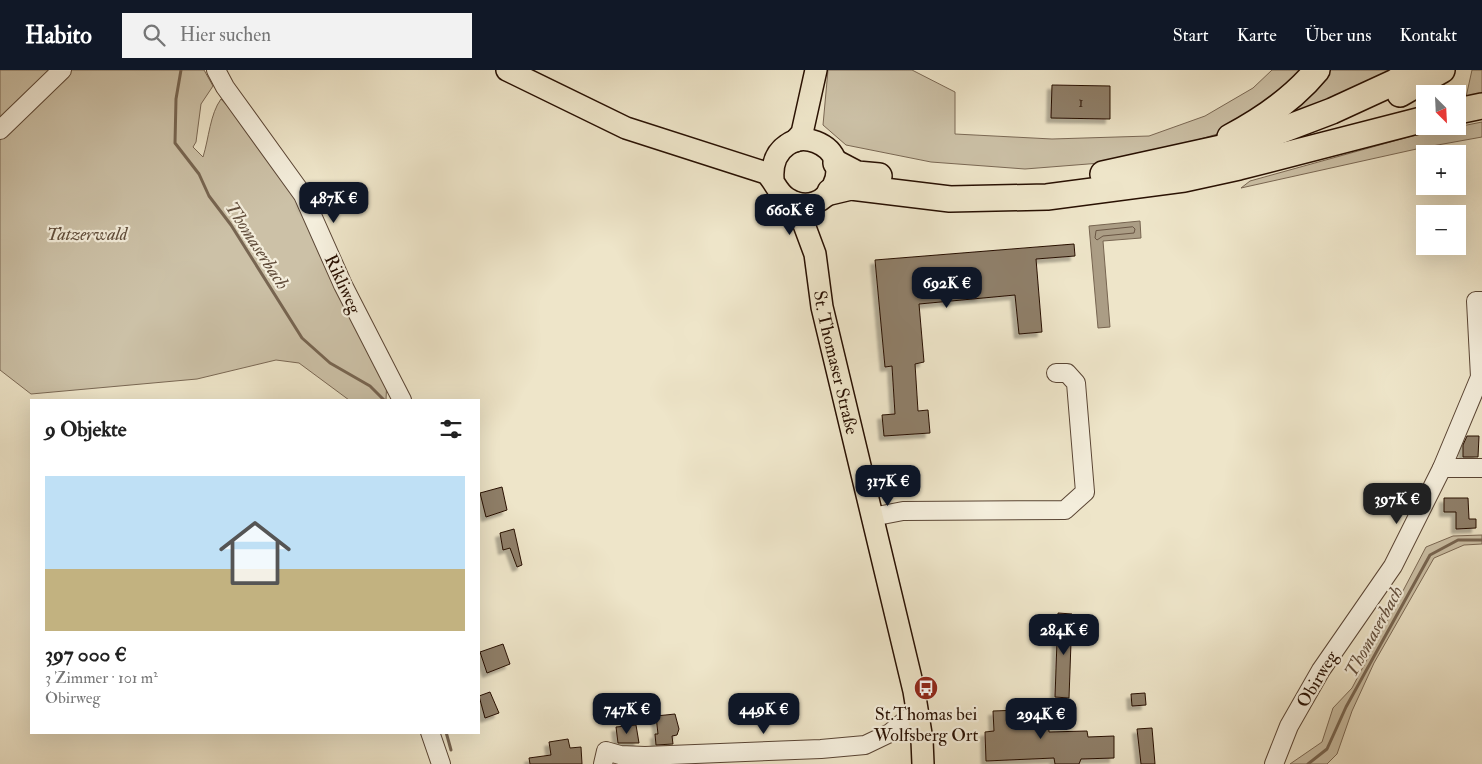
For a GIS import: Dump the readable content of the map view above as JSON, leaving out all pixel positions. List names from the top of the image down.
{
  "streets": {
    "main road": ["St. Thomaser Straße"],
    "street": ["Rikliweg", "Obirweg"]
  },
  "water": ["Thomaserbach"],
  "parks": ["Tatzerwald"],
  "places": {
    "bus stop": ["St.Thomas bei Wolfsberg Ort"]
  },
  "house_numbers": ["1"],
  "north": "bottom right",
  "page": {
    "header": "Habito",
    "search": "Hier suchen",
    "nav": [
      "Start",
      "Karte",
      "Über uns",
      "Kontakt"
    ],
    "map_buttons": ["+", "−"],
    "price": [
      "487K €",
      "660K €",
      "692K €",
      "317K €",
      "397K €",
      "284K €",
      "747K €",
      "449K €",
      "294K €"
    ],
    "heading": "9 Objekte",
    "list": [
      {
        "name": "397 000 €",
        "note": "3 Zimmer · 101 m² · Obirweg"
      }
    ]
  }
}
